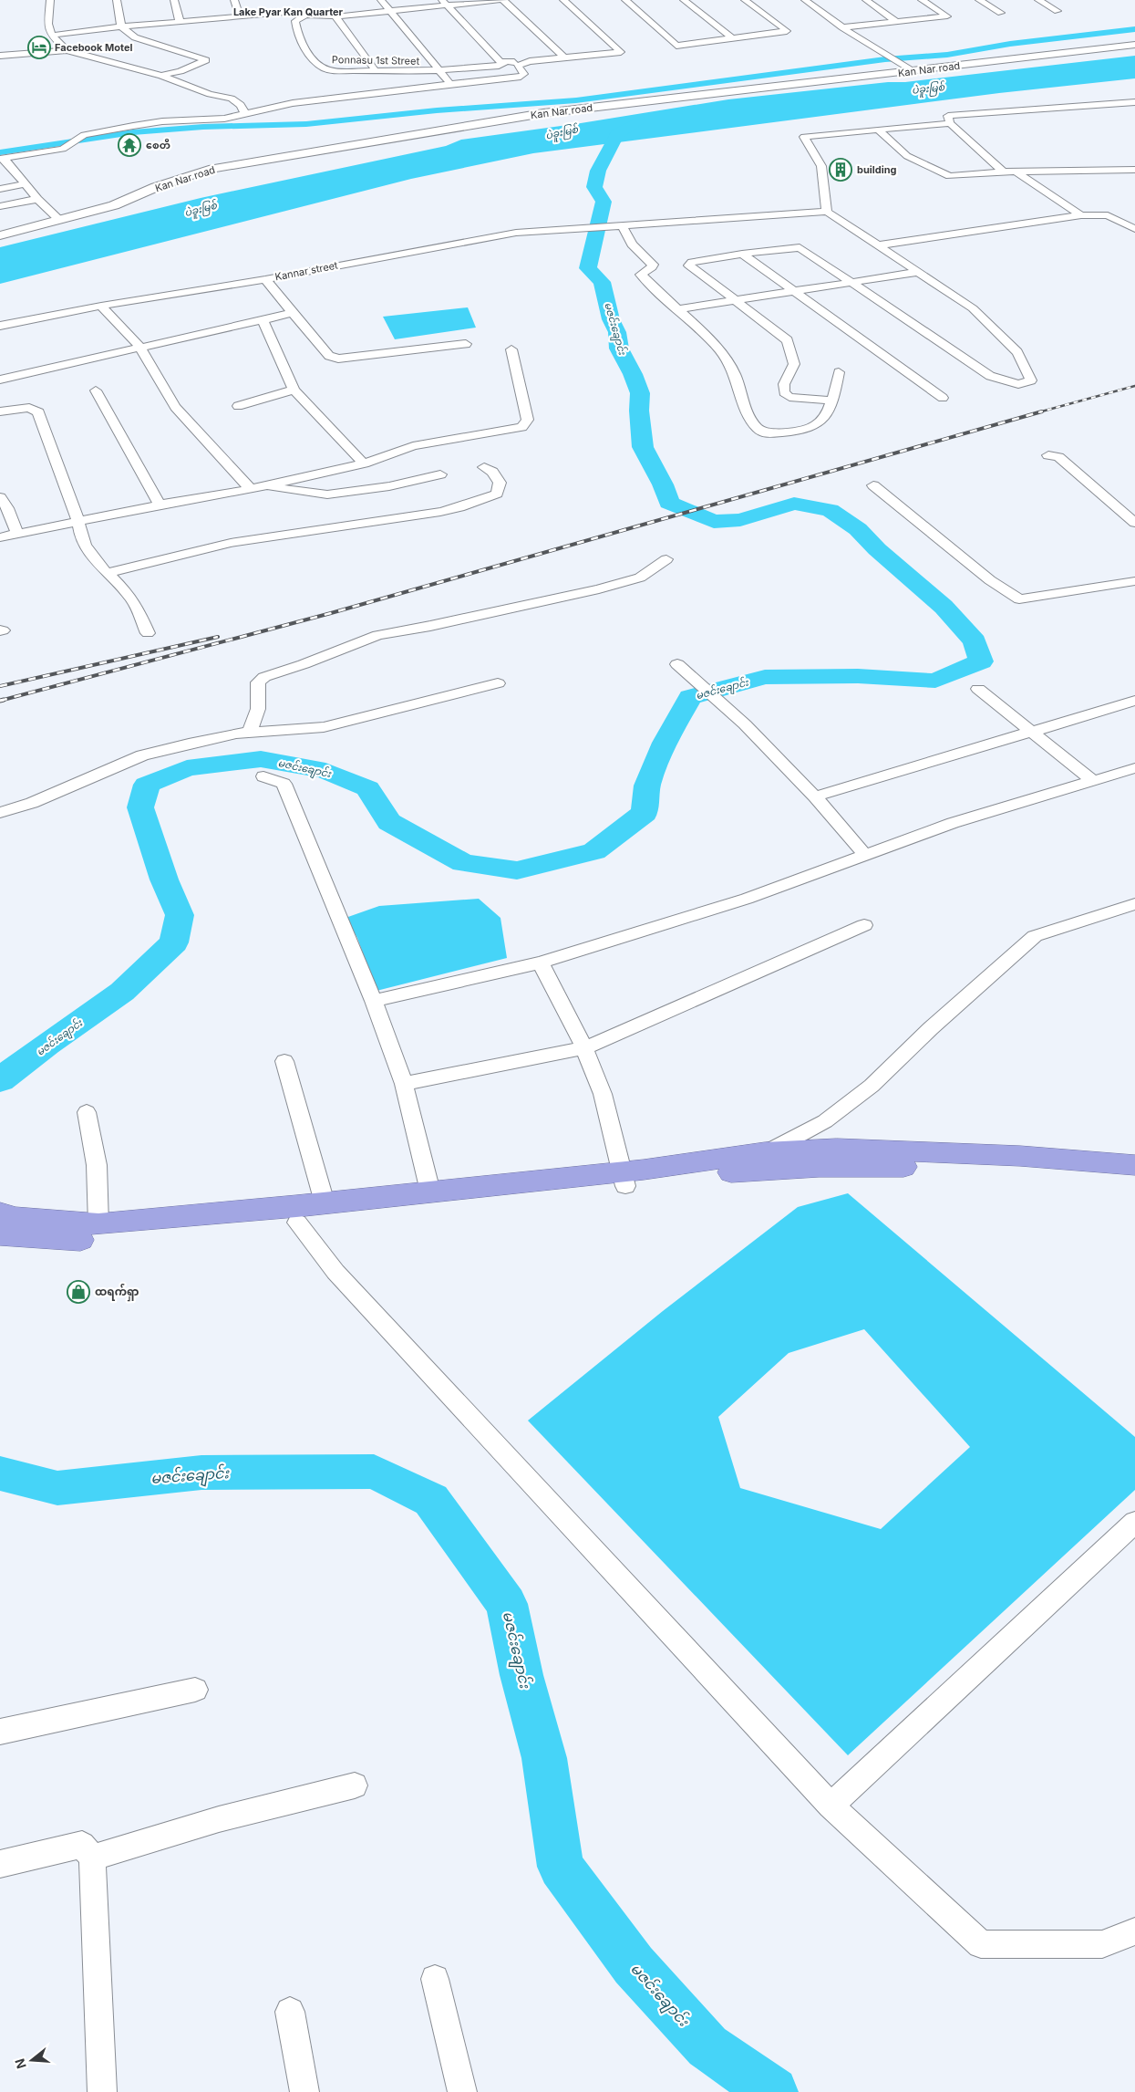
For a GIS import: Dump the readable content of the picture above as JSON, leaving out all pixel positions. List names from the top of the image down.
{
  "streets": {
    "street": ["Ponnasu 1st Street", "Kan Nar road", "Kannar street"]
  },
  "districts": ["Lake Pyar Kan Quarter"],
  "water": ["ပဲခူးမြစ်", "မဇင်းချောင်း"],
  "places": {
    "hotel": ["Facebook Motel"],
    "temple": ["စေတီ"],
    "building": ["building"],
    "shop": ["ထရက်ရှာ"]
  },
  "north": "left"
}
